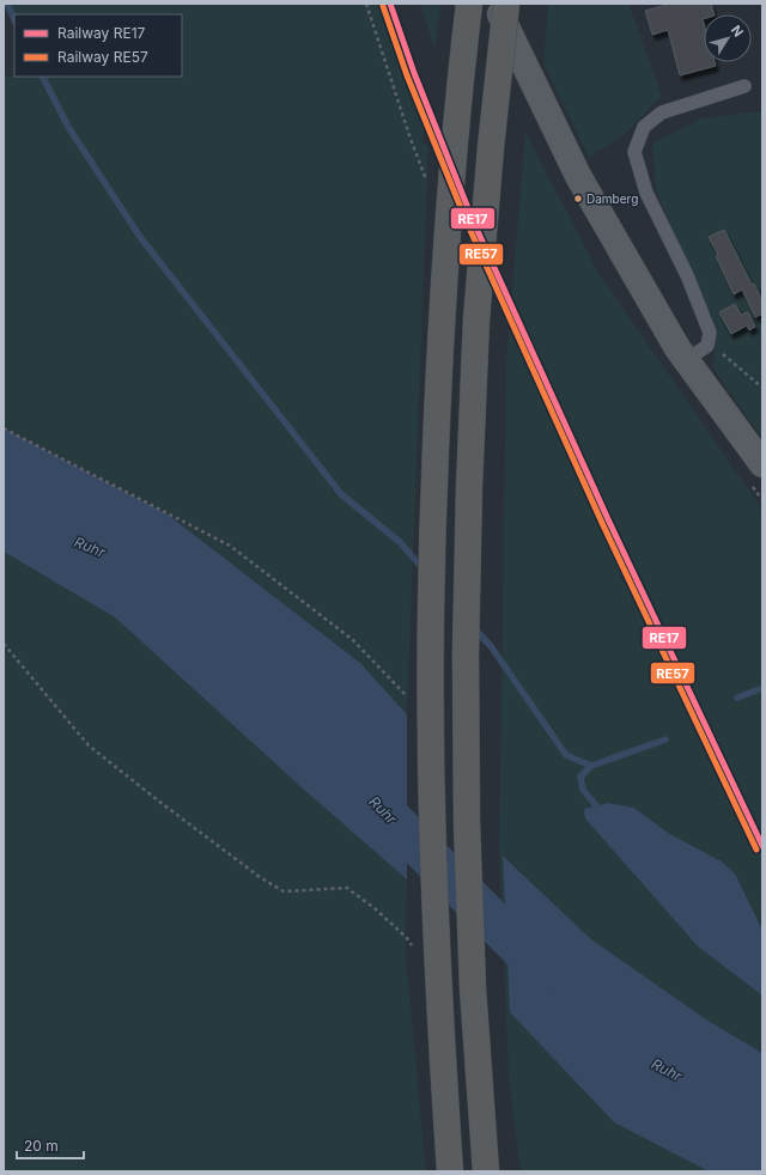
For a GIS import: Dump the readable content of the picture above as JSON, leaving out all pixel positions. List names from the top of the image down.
{
  "water": ["Ruhr"],
  "places": ["Damberg"],
  "lines": ["rail line RE17", "rail line RE57"],
  "legend": ["Railway RE17", "Railway RE57"],
  "scale_bar": "20 m",
  "north": "top right"
}
